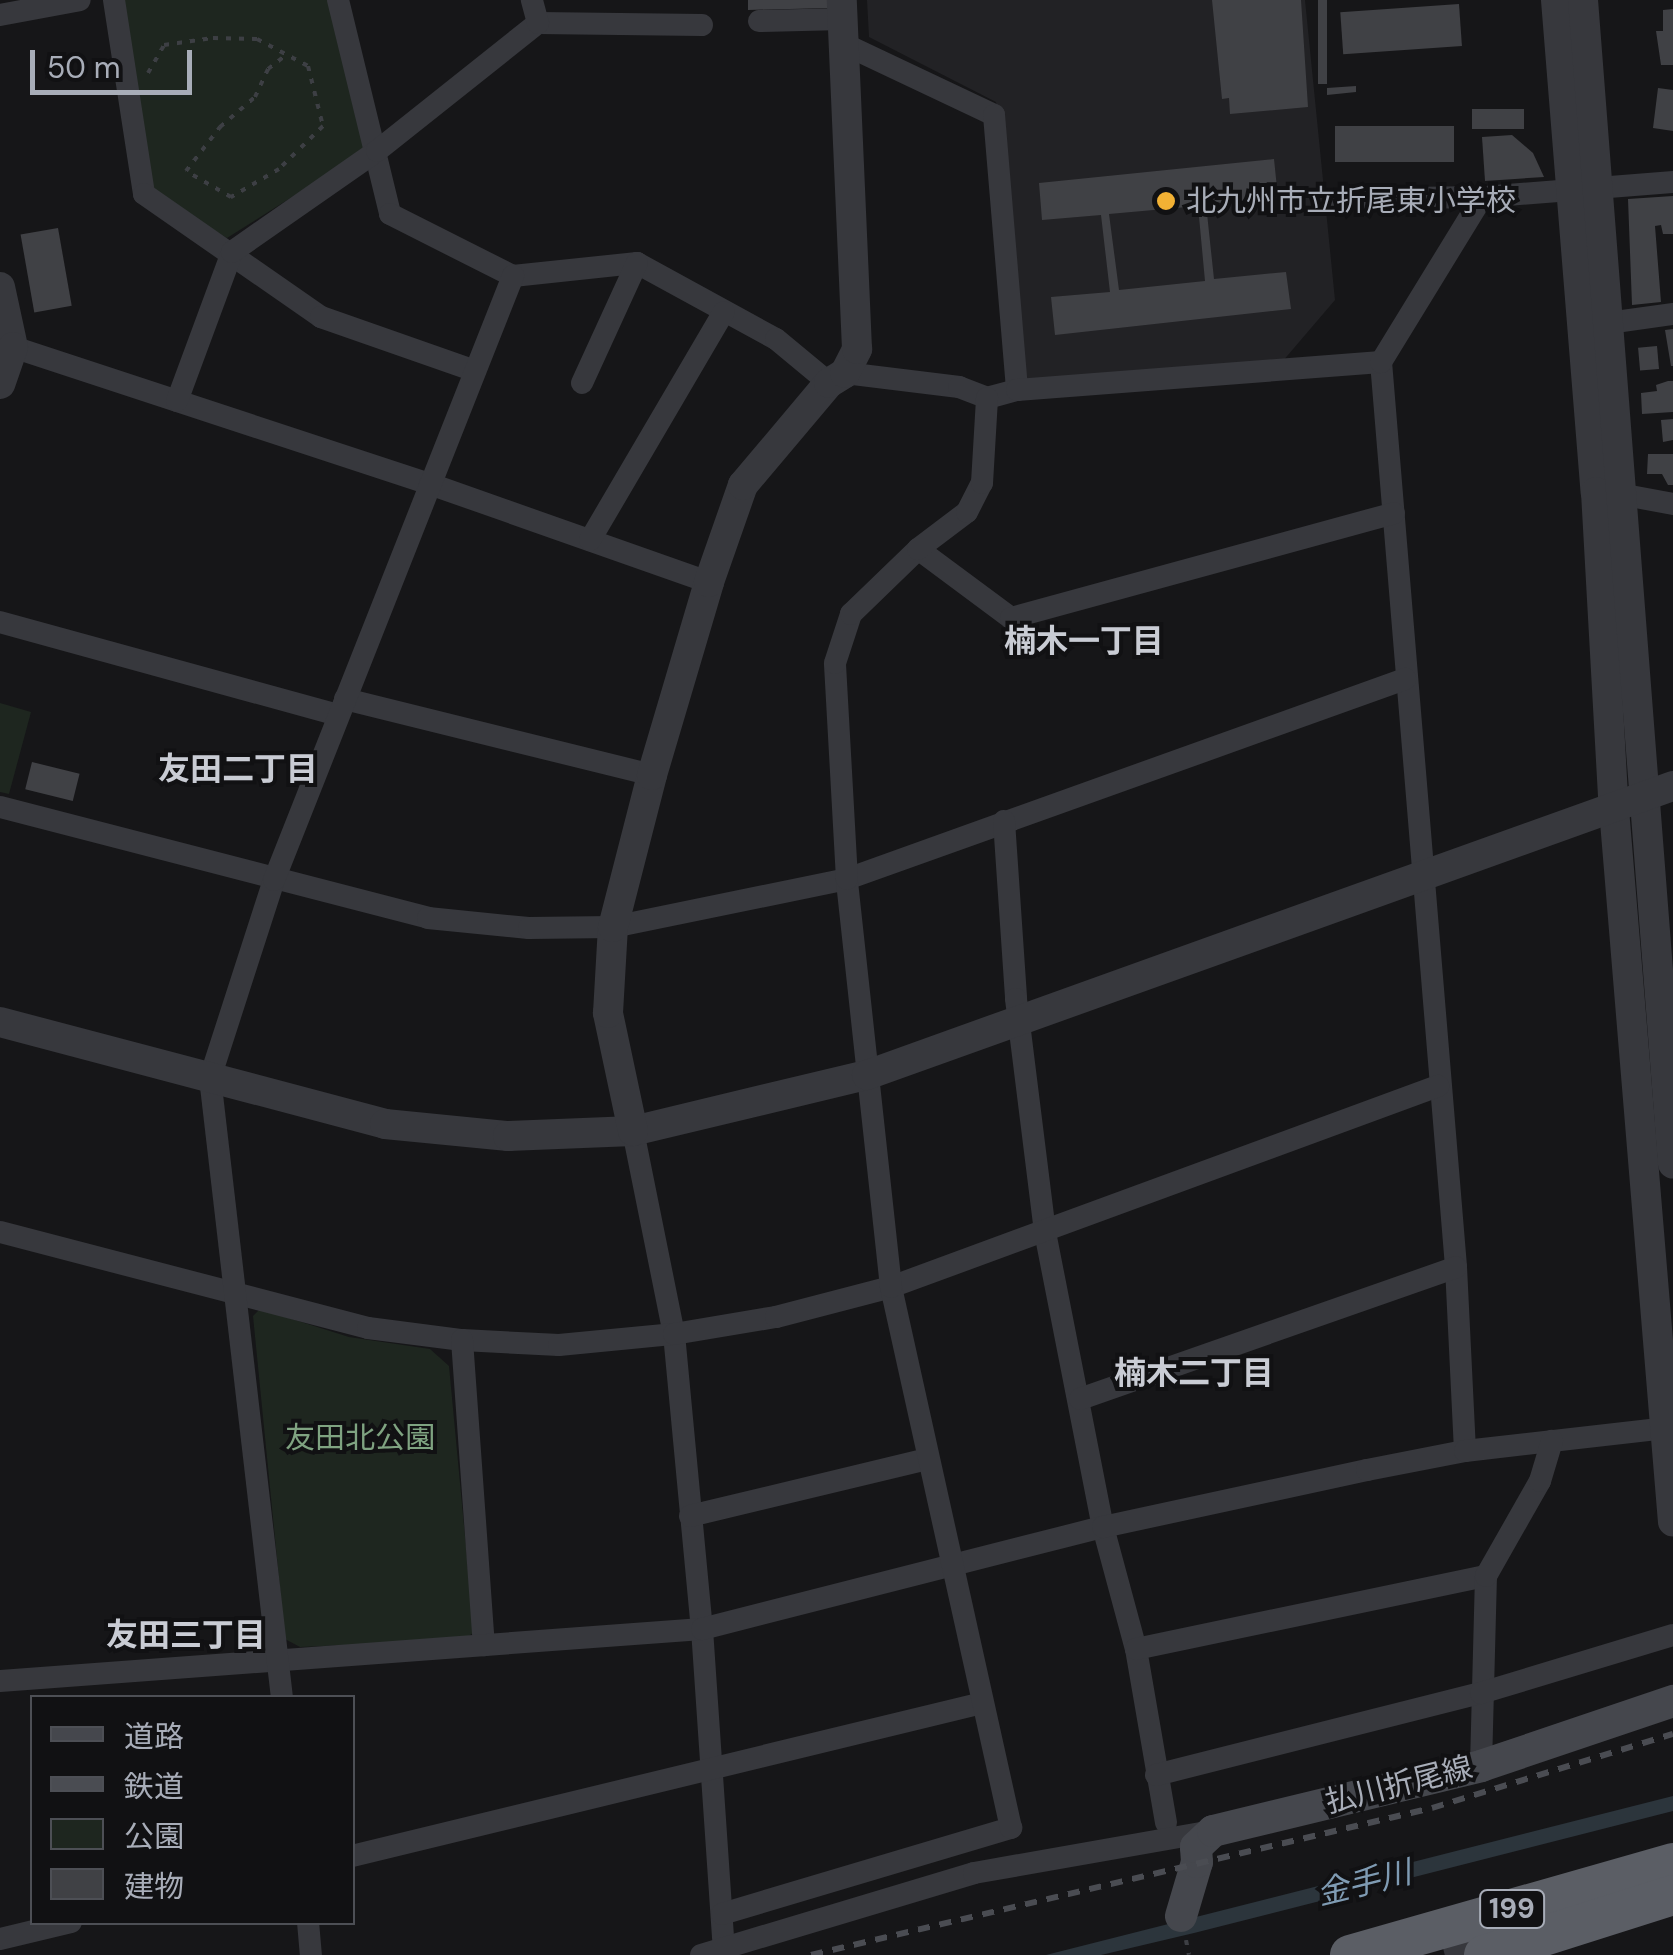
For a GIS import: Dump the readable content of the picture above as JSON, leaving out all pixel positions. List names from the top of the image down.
{
  "streets": {
    "highway": ["199"],
    "main road": ["払川折尾線"]
  },
  "districts": [
    "楠木一丁目",
    "友田二丁目",
    "楠木二丁目",
    "友田三丁目"
  ],
  "water": ["金手川"],
  "parks": ["友田北公園"],
  "places": ["北九州市立折尾東小学校"],
  "legend": [
    "道路",
    "鉄道",
    "公園",
    "建物"
  ],
  "scale_bar": "50 m"
}
